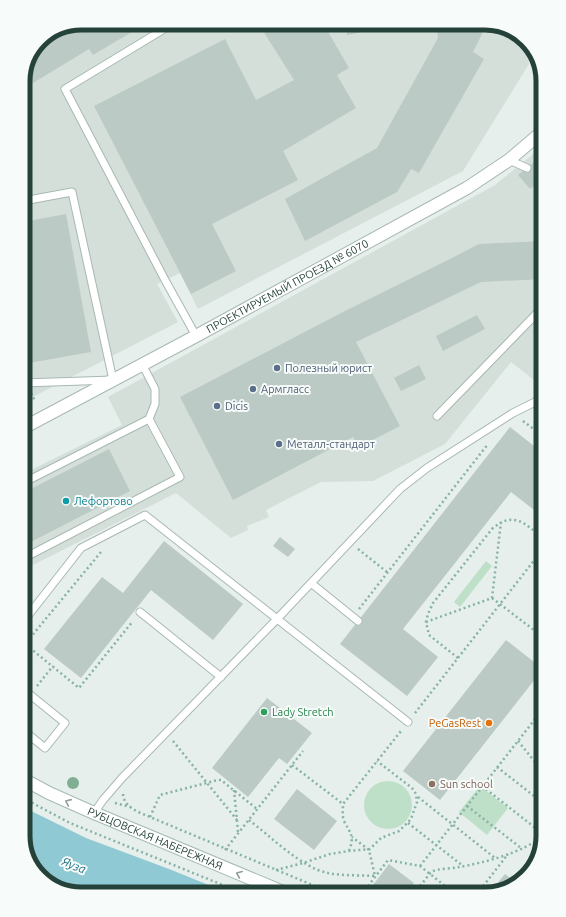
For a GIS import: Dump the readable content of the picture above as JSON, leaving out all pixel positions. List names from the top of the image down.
{
  "streets": {
    "street": ["ПРОЕКТИРУЕМЫЙ ПРОЕЗД № 6070", "РУБЦОВСКАЯ НАБЕРЕЖНАЯ"]
  },
  "one_way": ["РУБЦОВСКАЯ НАБЕРЕЖНАЯ"],
  "water": ["Яуза"],
  "places": [
    "Полезный юрист",
    "Армгласс",
    "Dicis",
    "Металл-стандарт",
    "Лефортово",
    "Lady Stretch",
    "PeGasRest",
    "Sun school"
  ]
}
